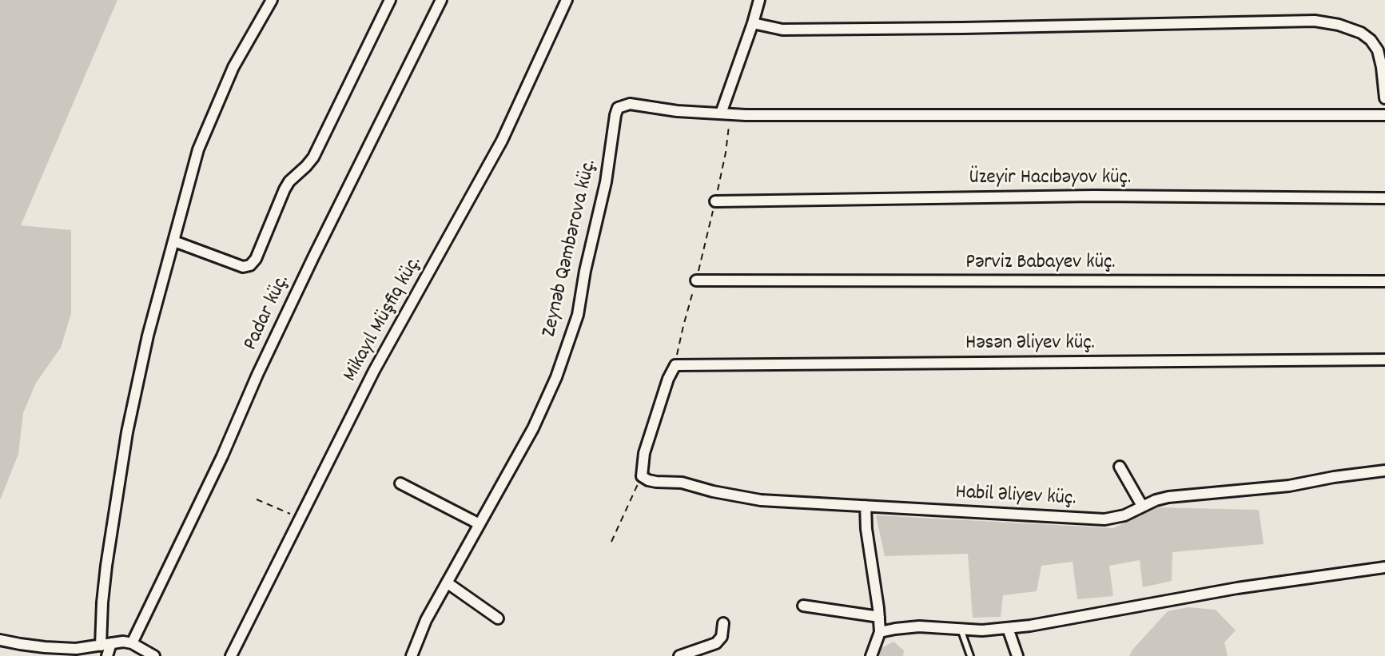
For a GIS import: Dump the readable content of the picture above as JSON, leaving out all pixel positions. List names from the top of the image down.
{
  "streets": {
    "street": [
      "Üzeyir Hacıbəyov küç.",
      "Zeynəb Qəmbərova küç.",
      "Pərviz Babayev küç.",
      "Padar küç.",
      "Mikayıl Müşfiq küç.",
      "Həsən Əliyev küç.",
      "Habil Əliyev küç."
    ]
  }
}
